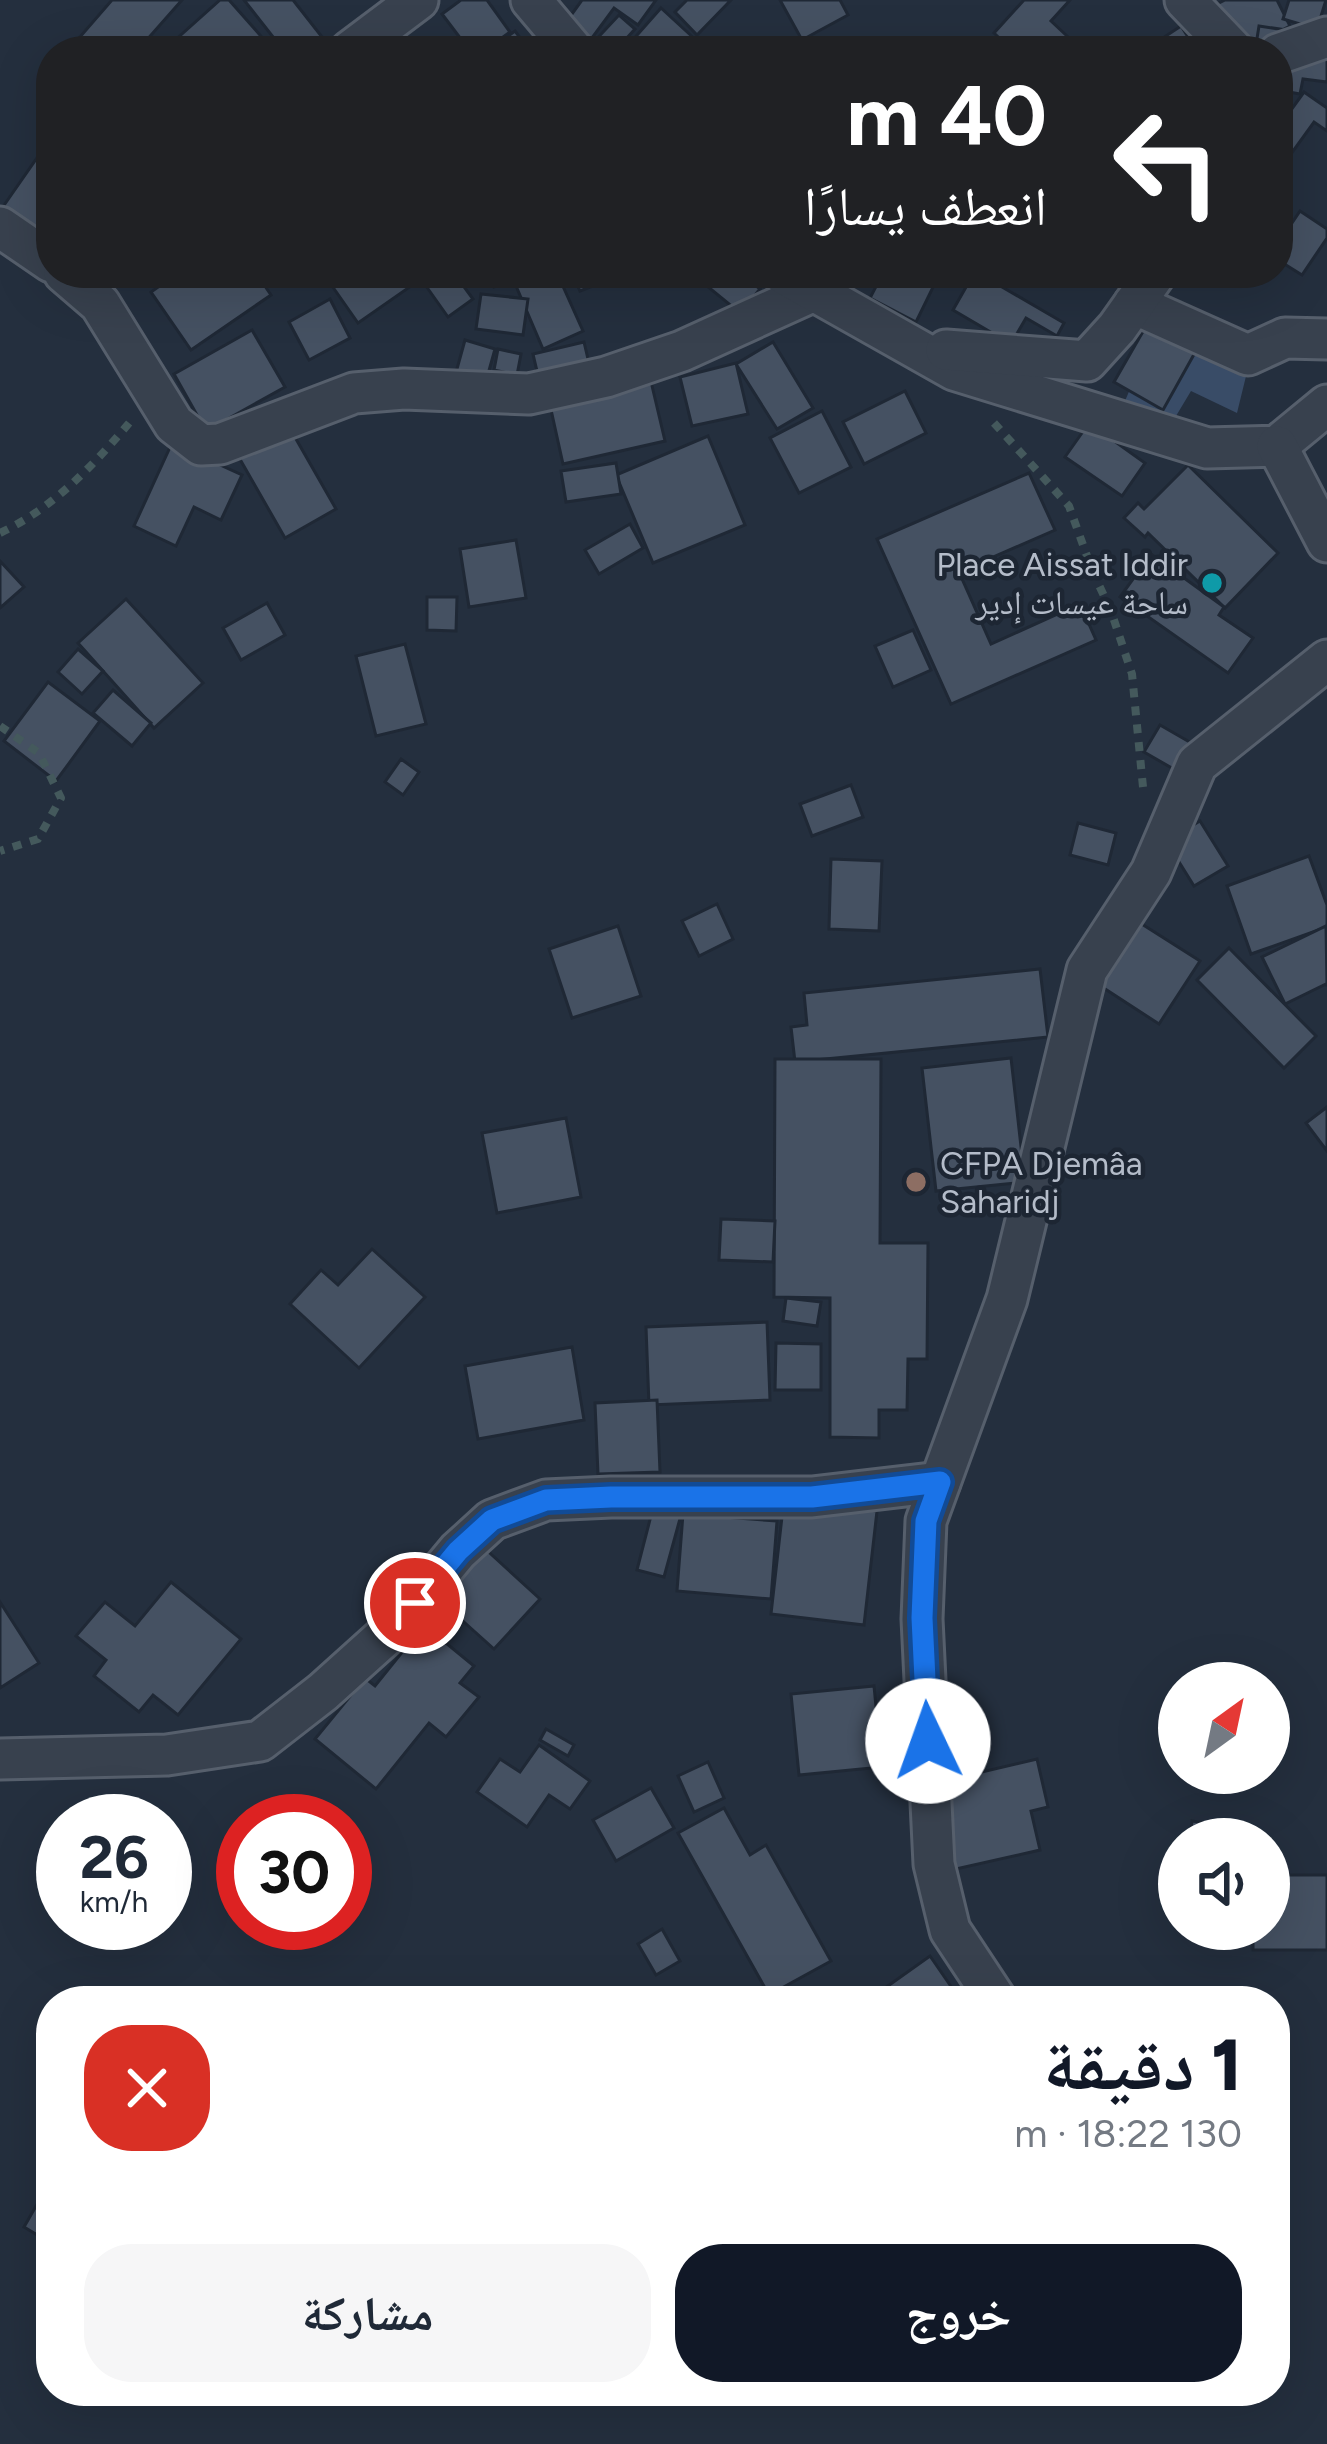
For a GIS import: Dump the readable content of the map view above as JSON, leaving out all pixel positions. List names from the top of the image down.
{
  "places": ["Place Aissat Iddir ساحة عيسات إدير", "CFPA Djemâa Saharidj"],
  "north": "top right",
  "page": {
    "turn": ["40 m", "انعطف يسارًا"],
    "speed": "26 km/h",
    "limit": "30",
    "heading": ["1 دقيقة", "130 m · 18:22"],
    "buttons": ["خروج", "مشاركة"]
  }
}
